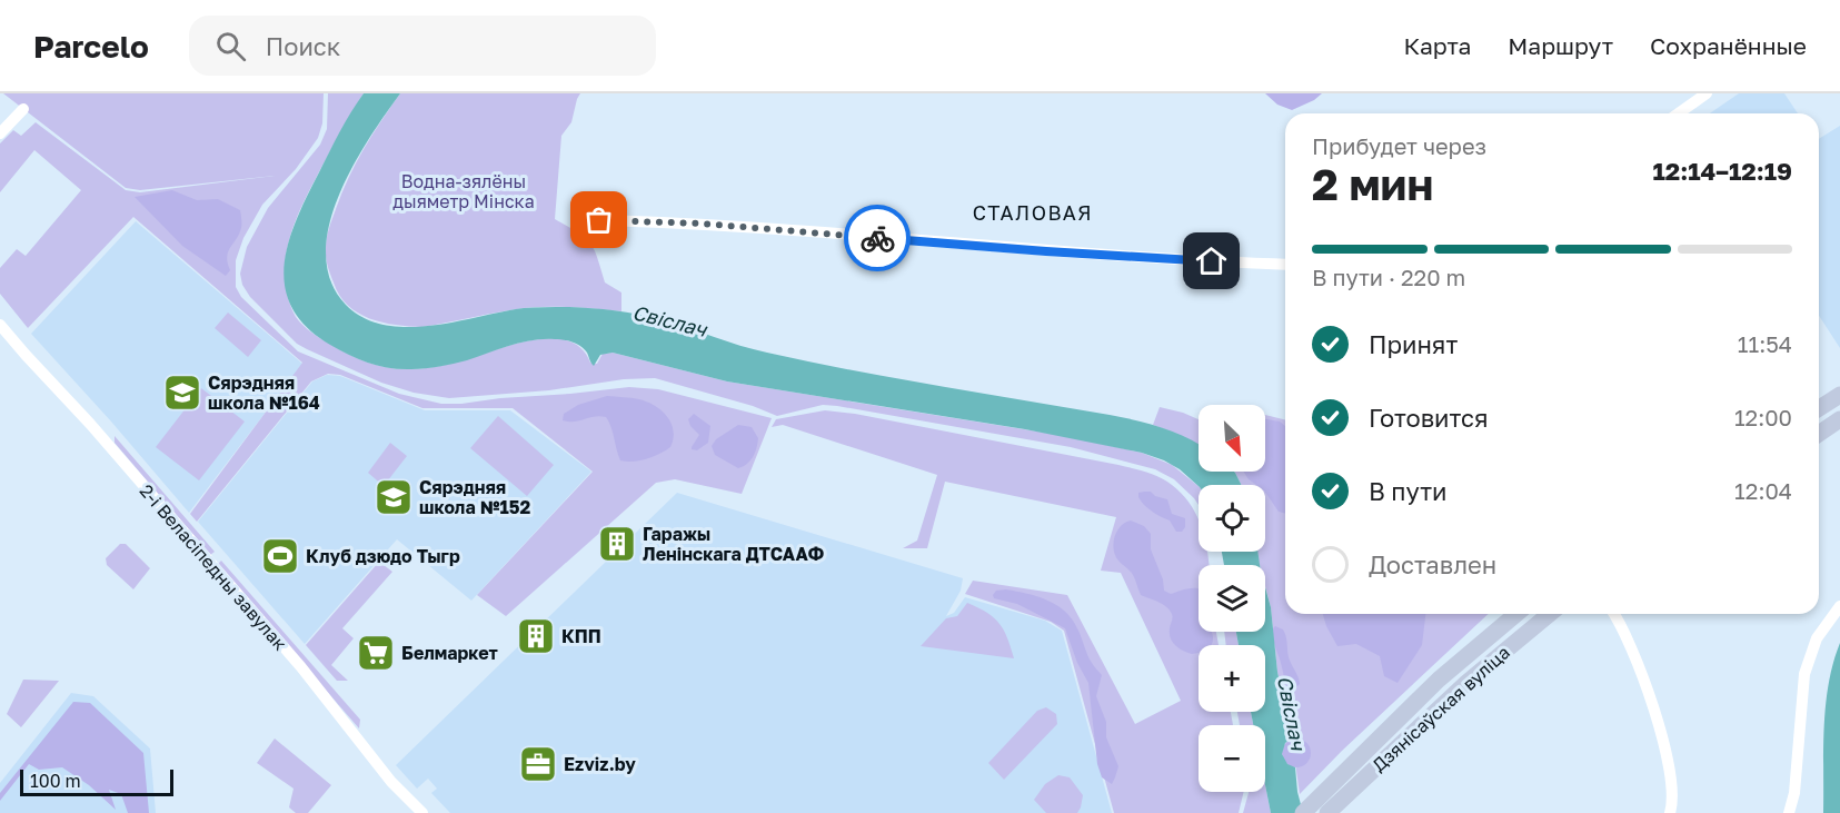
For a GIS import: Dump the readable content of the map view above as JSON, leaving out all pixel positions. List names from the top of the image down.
{
  "streets": {
    "main road": ["Дзянісаўская вуліца"],
    "street": ["2-і Веласіпедны завулак"]
  },
  "districts": ["СТАЛОВАЯ"],
  "water": ["Свіслач"],
  "parks": ["Водна-зялёны дыяметр Мінска"],
  "places": {
    "school or university": ["Сярэдняя школа №164", "Сярэдняя школа №152"],
    "building": ["Гаражы Ленінскага ДТСААФ", "КПП"],
    "sports": ["Клуб дзюдо Тыгр"],
    "supermarket": ["Белмаркет"],
    "office": ["Ezviz.by"]
  },
  "scale_bar": "100 m",
  "north": "bottom right",
  "page": {
    "header": "Parcelo",
    "search": "Поиск",
    "nav": ["Карта", "Маршрут", "Сохранённые"],
    "heading": ["2 мин", "Прибудет через", "12:14–12:19"],
    "bar": "В пути · 220 m",
    "list": [
      ["Принят", "11:54"],
      ["Готовится", "12:00"],
      ["В пути", "12:04"],
      "Доставлен"
    ],
    "map_buttons": ["+", "−"],
    "scale": "100 m"
  }
}
